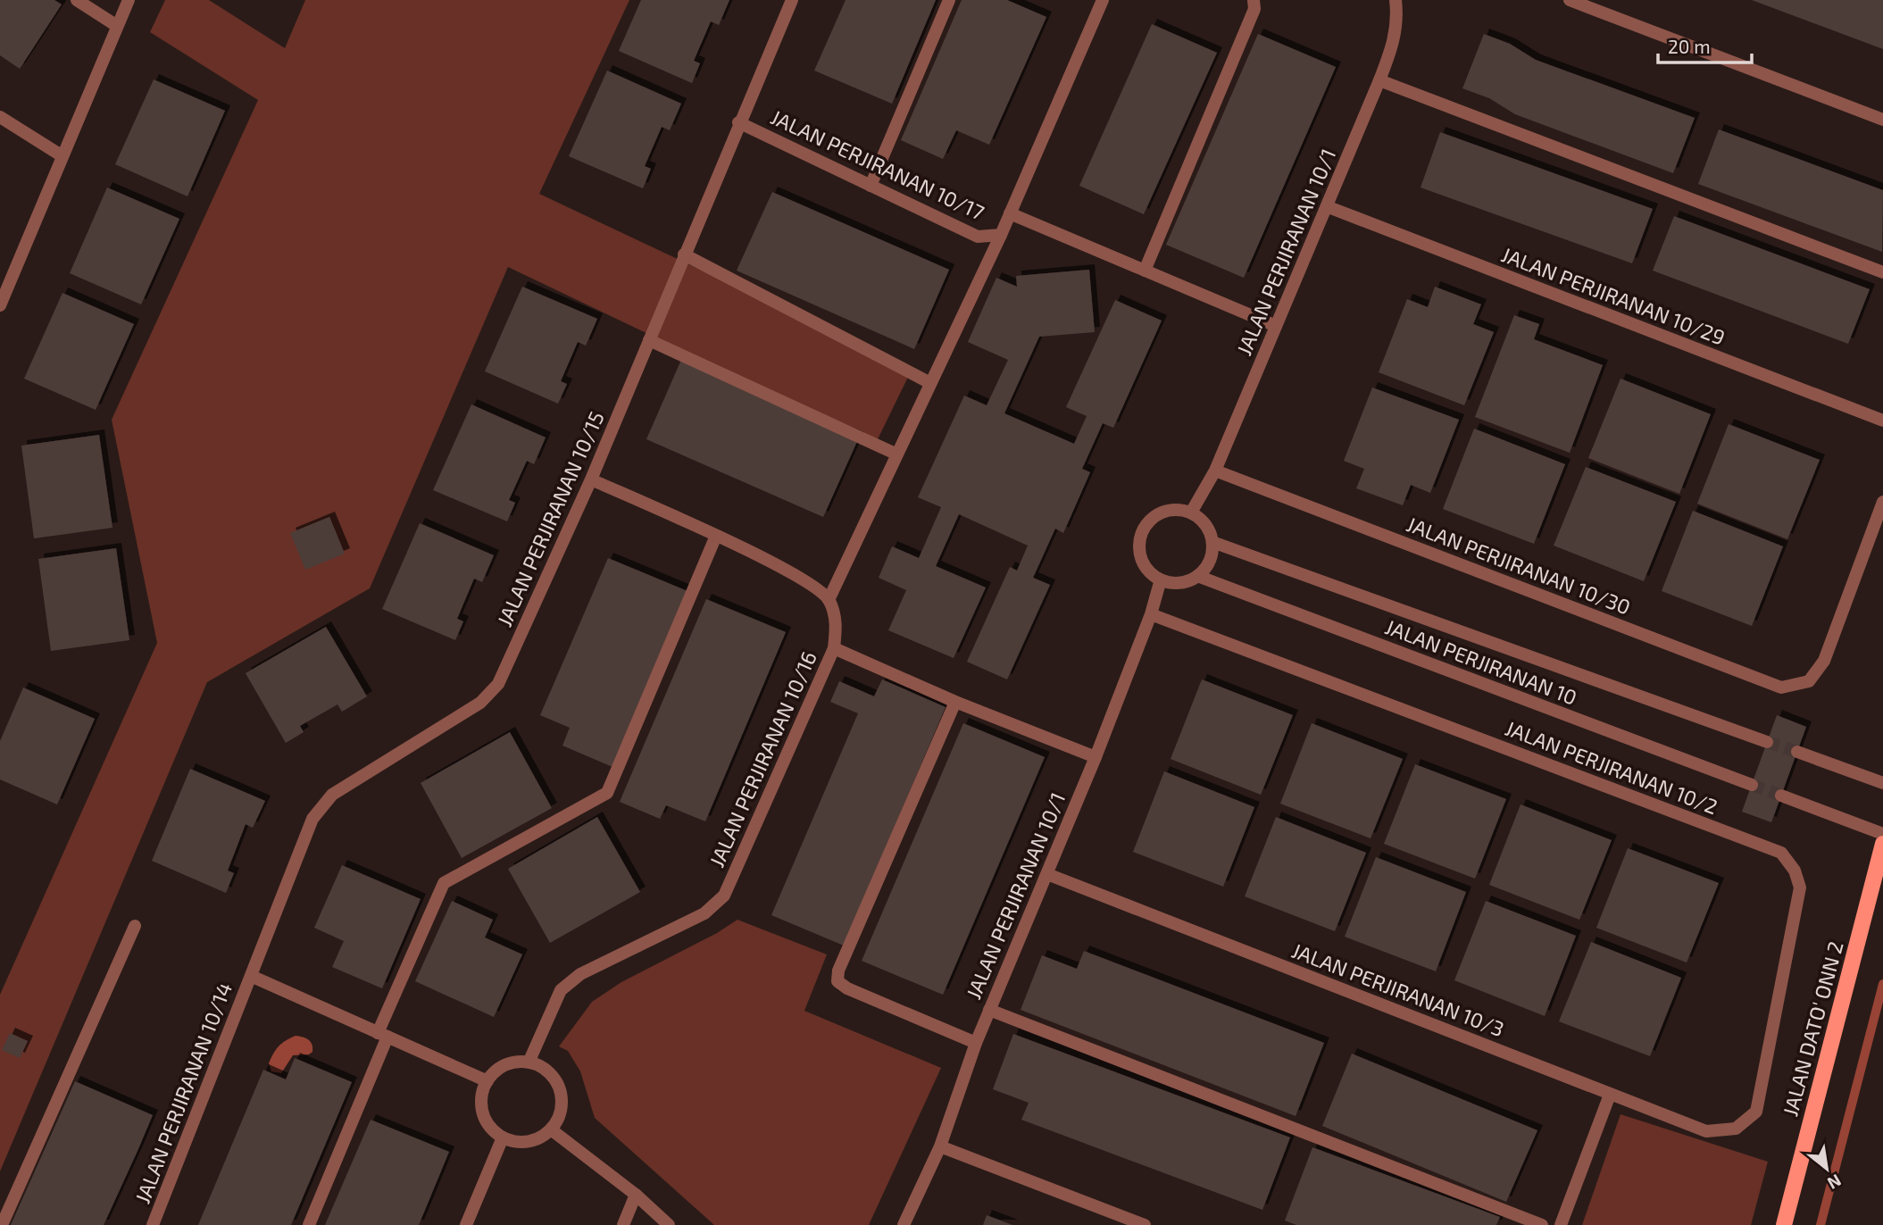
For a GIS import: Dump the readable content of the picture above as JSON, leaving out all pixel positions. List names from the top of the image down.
{
  "streets": {
    "main road": ["JALAN DATO' ONN 2"],
    "street": [
      "JALAN PERJIRANAN 10/17",
      "JALAN PERJIRANAN 10/1",
      "JALAN PERJIRANAN 10/29",
      "JALAN PERJIRANAN 10/15",
      "JALAN PERJIRANAN 10/30",
      "JALAN PERJIRANAN 10",
      "JALAN PERJIRANAN 10/16",
      "JALAN PERJIRANAN 10/2",
      "JALAN PERJIRANAN 10/3",
      "JALAN PERJIRANAN 10/14"
    ]
  },
  "crossings": [
    ["JALAN PERJIRANAN 10/17", "JALAN PERJIRANAN 10/15"],
    ["JALAN PERJIRANAN 10/1", "JALAN PERJIRANAN 10/29"],
    ["JALAN PERJIRANAN 10/1", "JALAN PERJIRANAN 10/30"],
    ["JALAN PERJIRANAN 10/1", "JALAN PERJIRANAN 10"],
    ["JALAN PERJIRANAN 10/1", "JALAN PERJIRANAN 10/2"],
    ["JALAN PERJIRANAN 10/1", "JALAN PERJIRANAN 10/3"],
    ["JALAN PERJIRANAN 10/15", "JALAN PERJIRANAN 10/14"],
    ["JALAN PERJIRANAN 10/2", "JALAN PERJIRANAN 10/3"]
  ],
  "scale_bar": "20 m",
  "north": "bottom right"
}
